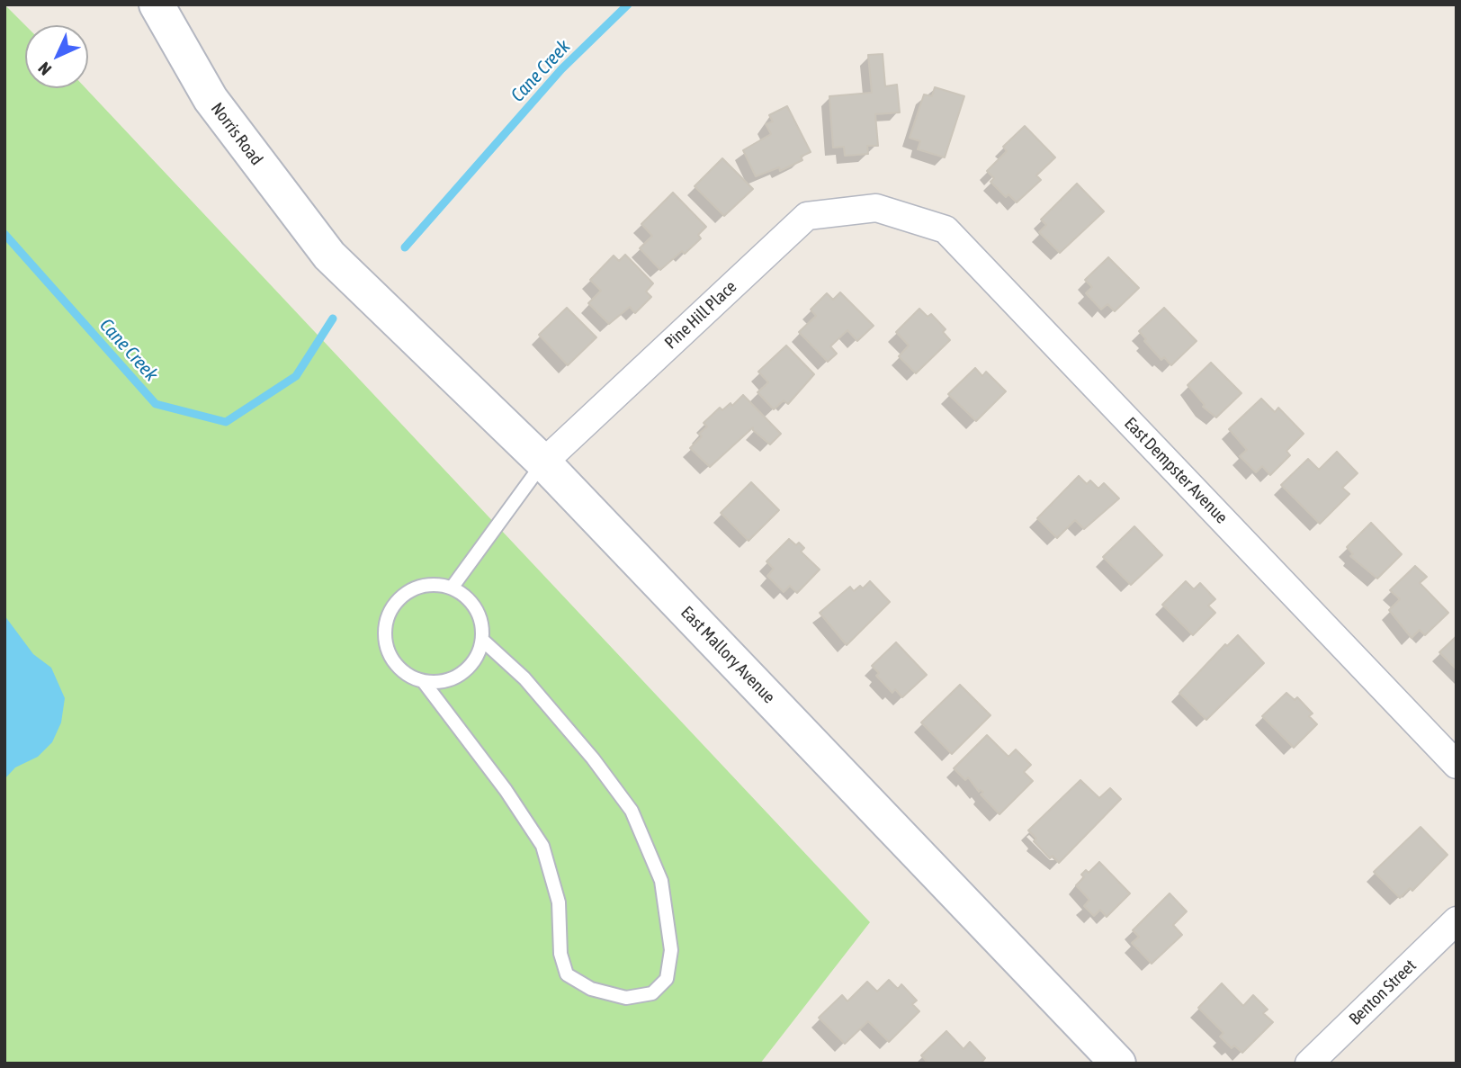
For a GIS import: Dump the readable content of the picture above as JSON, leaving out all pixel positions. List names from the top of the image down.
{
  "streets": {
    "main road": ["Norris Road", "East Mallory Avenue"],
    "street": ["Pine Hill Place", "East Dempster Avenue", "Benton Street"]
  },
  "crossings": [
    ["Norris Road", "East Mallory Avenue"],
    ["Pine Hill Place", "East Dempster Avenue"],
    ["Pine Hill Place", "East Mallory Avenue"]
  ],
  "water": ["Cane Creek"],
  "north": "bottom left"
}
